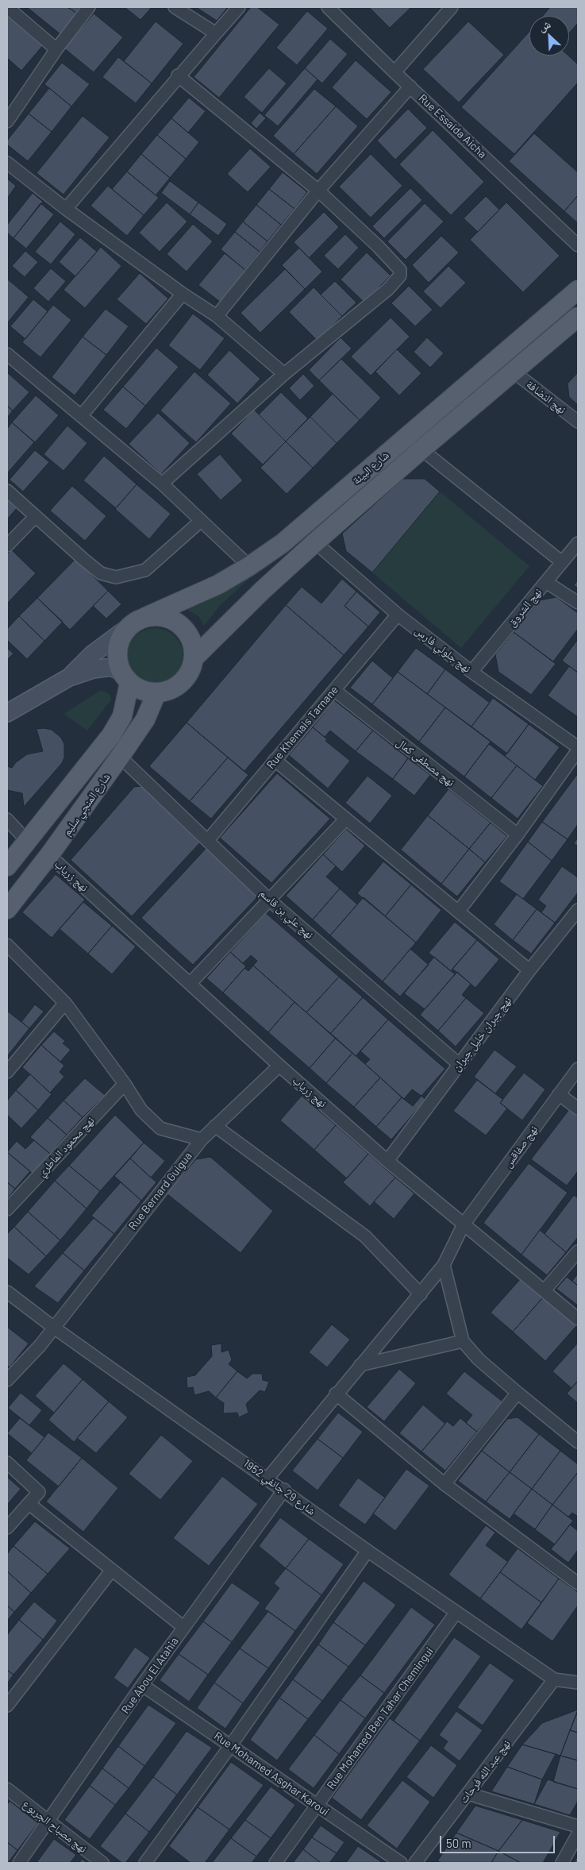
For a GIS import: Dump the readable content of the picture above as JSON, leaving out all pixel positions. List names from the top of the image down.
{
  "streets": {
    "main road": ["شارع البيئة", "شارع المنجي سليم"],
    "street": [
      "Rue Essaida Aicha",
      "نهج النضافة",
      "نهج الشروق",
      "نهج جلولي فارس",
      "Rue Khemais Tarnane",
      "نهج مصطفى كمال",
      "نهج زرياب",
      "نهج علي بن قاسم",
      "نهج جبران خليل جبران",
      "نهج محمود الماطري",
      "نهج صفاقس",
      "Rue Bernard Guigua",
      "شارع 29 جانفي 1952",
      "Rue Abou El Atahia",
      "Rue Mohamed Ben Tahar Chemingui",
      "نهج عبد الله فرحات",
      "Rue Mohamed Asghar Karoui",
      "نهج مصباح الجربوع"
    ]
  },
  "crossings": [
    ["نهج النضافة", "شارع البيئة"],
    ["شارع البيئة", "نهج جلولي فارس"],
    ["شارع البيئة", "شارع المنجي سليم"],
    ["نهج الشروق", "نهج جلولي فارس"],
    ["نهج جلولي فارس", "Rue Khemais Tarnane"],
    ["Rue Khemais Tarnane", "نهج مصطفى كمال"],
    ["Rue Khemais Tarnane", "نهج علي بن قاسم"],
    ["شارع المنجي سليم", "نهج زرياب"],
    ["شارع المنجي سليم", "نهج علي بن قاسم"],
    ["نهج زرياب", "نهج جبران خليل جبران"],
    ["نهج زرياب", "نهج صفاقس"],
    ["نهج زرياب", "Rue Bernard Guigua"],
    ["نهج علي بن قاسم", "نهج جبران خليل جبران"],
    ["نهج صفاقس", "شارع 29 جانفي 1952"],
    ["Rue Bernard Guigua", "شارع 29 جانفي 1952"],
    ["شارع 29 جانفي 1952", "Rue Abou El Atahia"],
    ["شارع 29 جانفي 1952", "Rue Mohamed Ben Tahar Chemingui"],
    ["شارع 29 جانفي 1952", "نهج عبد الله فرحات"],
    ["Rue Abou El Atahia", "Rue Mohamed Asghar Karoui"],
    ["Rue Abou El Atahia", "نهج مصباح الجربوع"],
    ["Rue Mohamed Ben Tahar Chemingui", "Rue Mohamed Asghar Karoui"]
  ],
  "scale_bar": "50 m",
  "north": "top left"
}
